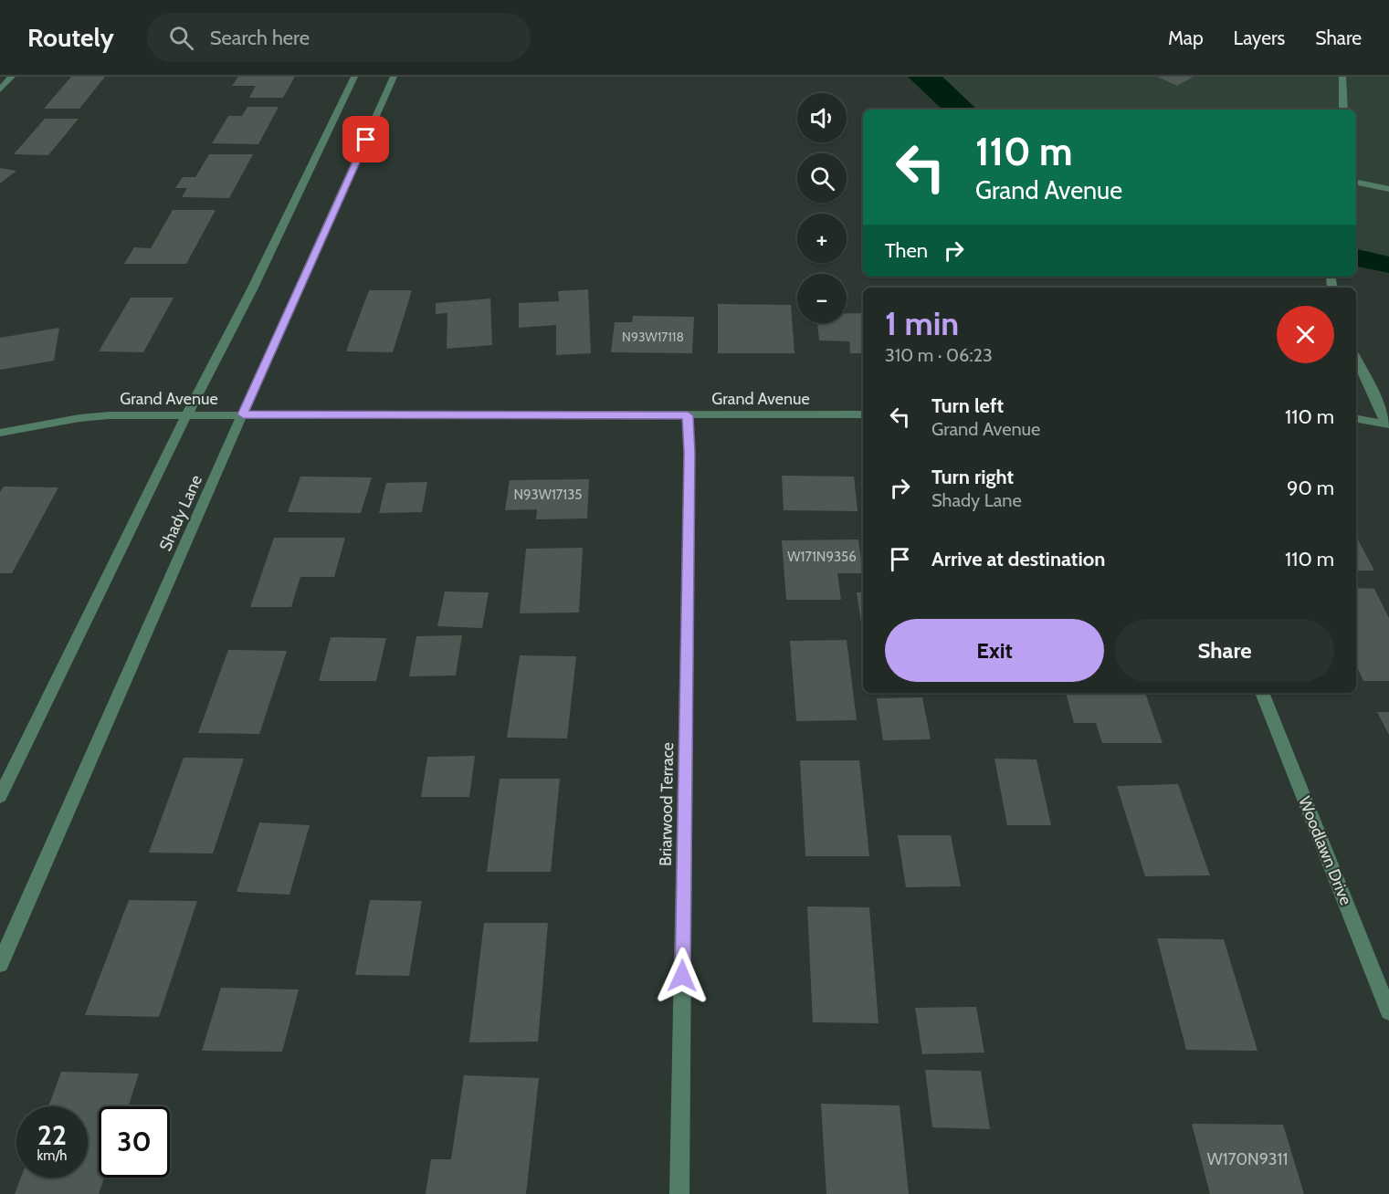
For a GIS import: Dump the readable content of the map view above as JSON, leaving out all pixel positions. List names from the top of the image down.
{
  "streets": {
    "street": [
      "Grand Avenue",
      "Shady Lane",
      "Briarwood Terrace",
      "Woodlawn Drive"
    ]
  },
  "crossings": [
    ["Grand Avenue", "Shady Lane"],
    ["Grand Avenue", "Briarwood Terrace"]
  ],
  "house_numbers": [
    "N93W17118",
    "N93W17135",
    "W171N9356",
    "W170N9311"
  ],
  "page": {
    "header": "Routely",
    "search": "Search here",
    "nav": ["Map", "Layers", "Share"],
    "map_buttons": ["+", "−"],
    "turn": ["110 m", "Grand Avenue"],
    "then": "Then",
    "heading": ["1 min", "310 m · 06:23"],
    "list": [
      {
        "name": "Turn left",
        "note": "Grand Avenue",
        "value": "110 m"
      },
      {
        "name": "Turn right",
        "note": "Shady Lane",
        "value": "90 m"
      },
      {
        "name": "Arrive at destination",
        "value": "110 m"
      }
    ],
    "buttons": ["Exit", "Share"],
    "speed": "22 km/h",
    "limit": "30"
  }
}
